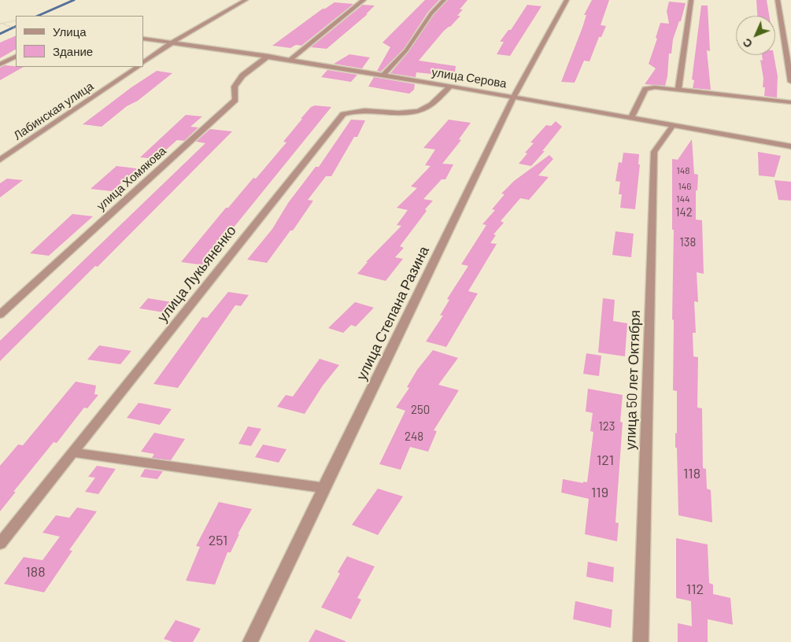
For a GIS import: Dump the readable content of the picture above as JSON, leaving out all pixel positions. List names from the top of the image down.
{
  "streets": {
    "street": [
      "улица Серова",
      "Лабинская улица",
      "улица Хомякова",
      "улица Лукьяненко",
      "улица Степана Разина",
      "улица 50 лет Октября"
    ]
  },
  "crossings": [
    ["улица Серова", "улица Хомякова"],
    ["улица Серова", "улица Лукьяненко"],
    ["улица Серова", "улица Степана Разина"],
    ["улица Серова", "улица 50 лет Октября"]
  ],
  "house_numbers": [
    "148",
    "146",
    "144",
    "142",
    "138",
    "250",
    "123",
    "248",
    "121",
    "118",
    "119",
    "251",
    "188",
    "112"
  ],
  "legend": ["Улица", "Здание"],
  "north": "bottom left"
}
